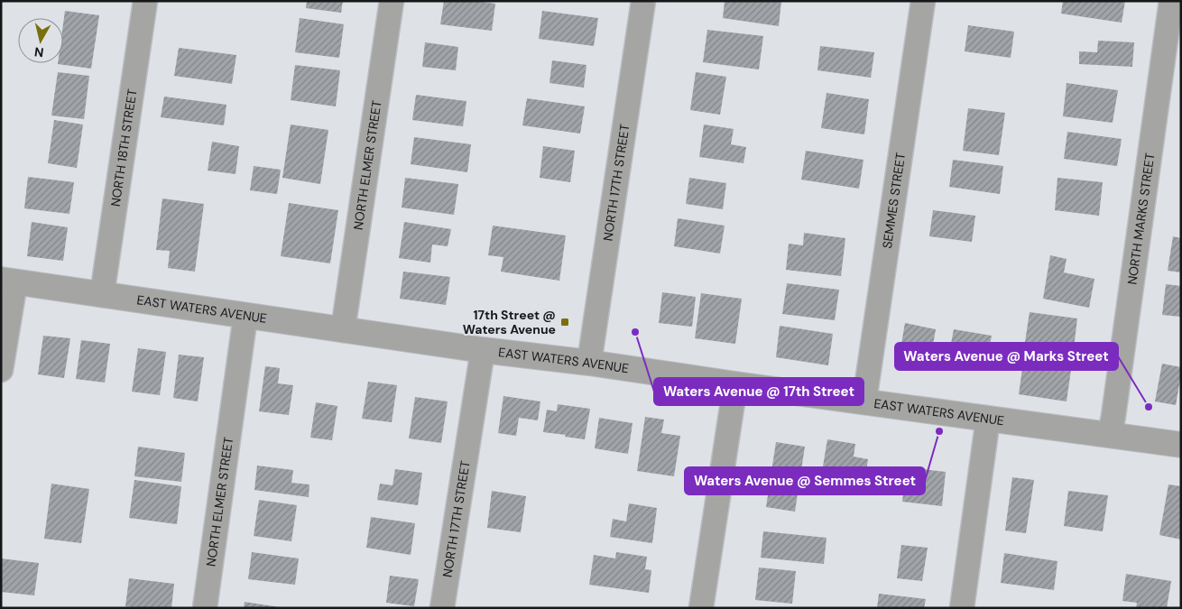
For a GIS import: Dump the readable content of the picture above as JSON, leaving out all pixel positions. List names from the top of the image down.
{
  "streets": {
    "street": [
      "NORTH 18TH STREET",
      "NORTH ELMER STREET",
      "NORTH 17TH STREET",
      "SEMMES STREET",
      "NORTH MARKS STREET",
      "EAST WATERS AVENUE"
    ]
  },
  "crossings": [
    ["NORTH 18TH STREET", "EAST WATERS AVENUE"],
    ["NORTH ELMER STREET", "EAST WATERS AVENUE"],
    ["NORTH 17TH STREET", "EAST WATERS AVENUE"],
    ["SEMMES STREET", "EAST WATERS AVENUE"],
    ["NORTH MARKS STREET", "EAST WATERS AVENUE"]
  ],
  "places": {
    "transit": ["17th Street @ Waters Avenue"],
    "other": ["Waters Avenue @ 17th Street", "Waters Avenue @ Marks Street", "Waters Avenue @ Semmes Street"]
  },
  "north": "bottom"
}
